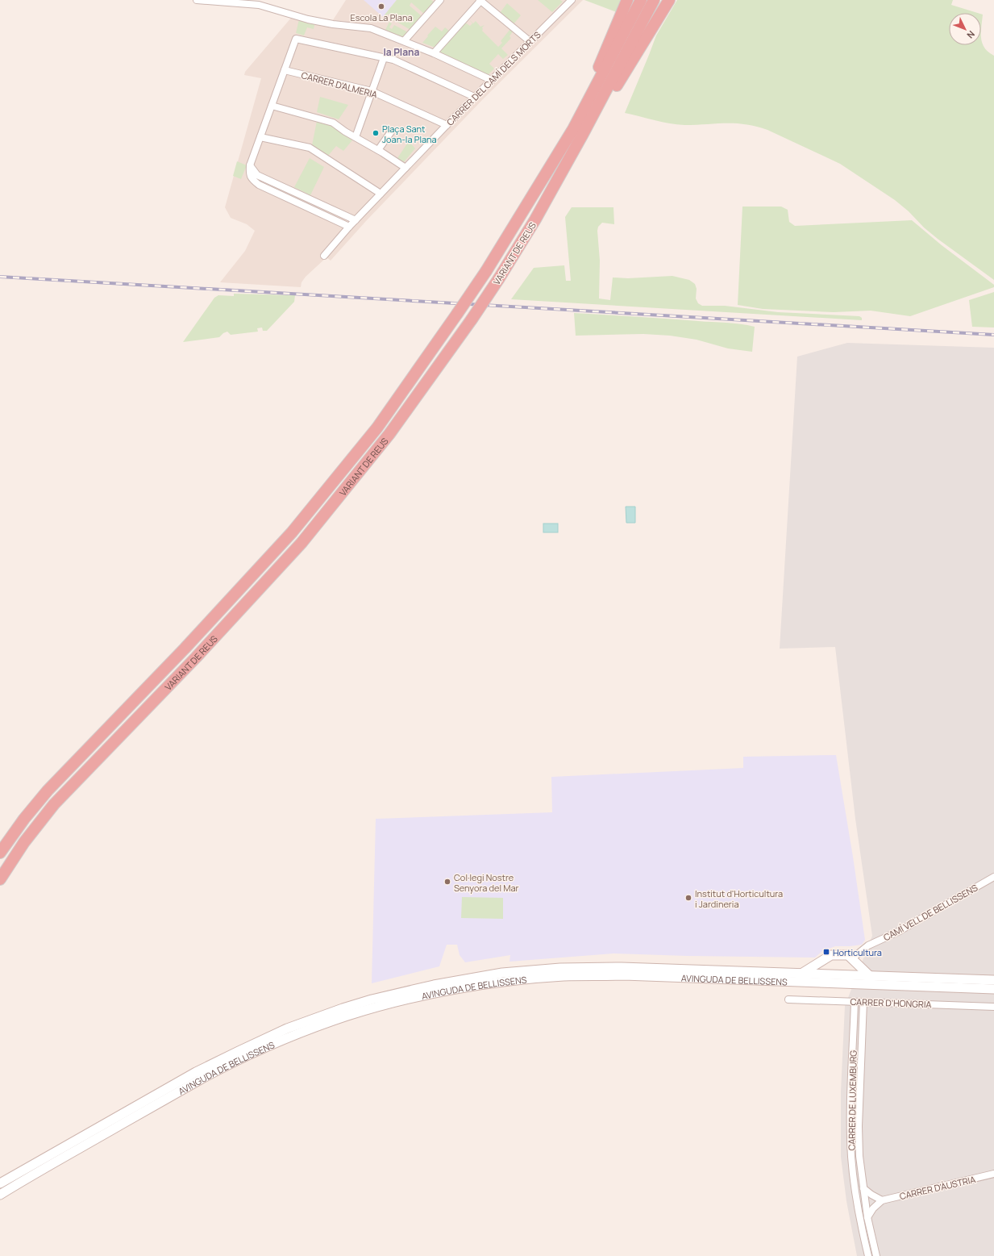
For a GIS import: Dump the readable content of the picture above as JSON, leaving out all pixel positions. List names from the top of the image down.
{
  "streets": {
    "highway": ["VARIANT DE REUS"],
    "main road": ["AVINGUDA DE BELLISSENS"],
    "street": [
      "CARRER DEL CAMÍ DELS MORTS",
      "CARRER D'ALMERIA",
      "CAMÍ VELL DE BELLISSENS",
      "CARRER D'HONGRIA",
      "CARRER DE LUXEMBURG",
      "CARRER D'ÀUSTRIA"
    ]
  },
  "crossings": [
    ["CARRER DEL CAMÍ DELS MORTS", "CARRER D'ALMERIA"],
    ["CARRER D'HONGRIA", "CARRER DE LUXEMBURG"]
  ],
  "districts": ["la Plana"],
  "places": {
    "other": [
      "Escola La Plana",
      "Plaça Sant Joan-la Plana",
      "Col·legi Nostre Senyora del Mar",
      "Institut d'Horticultura i Jardineria"
    ],
    "transit": ["Horticultura"]
  },
  "north": "bottom right"
}
